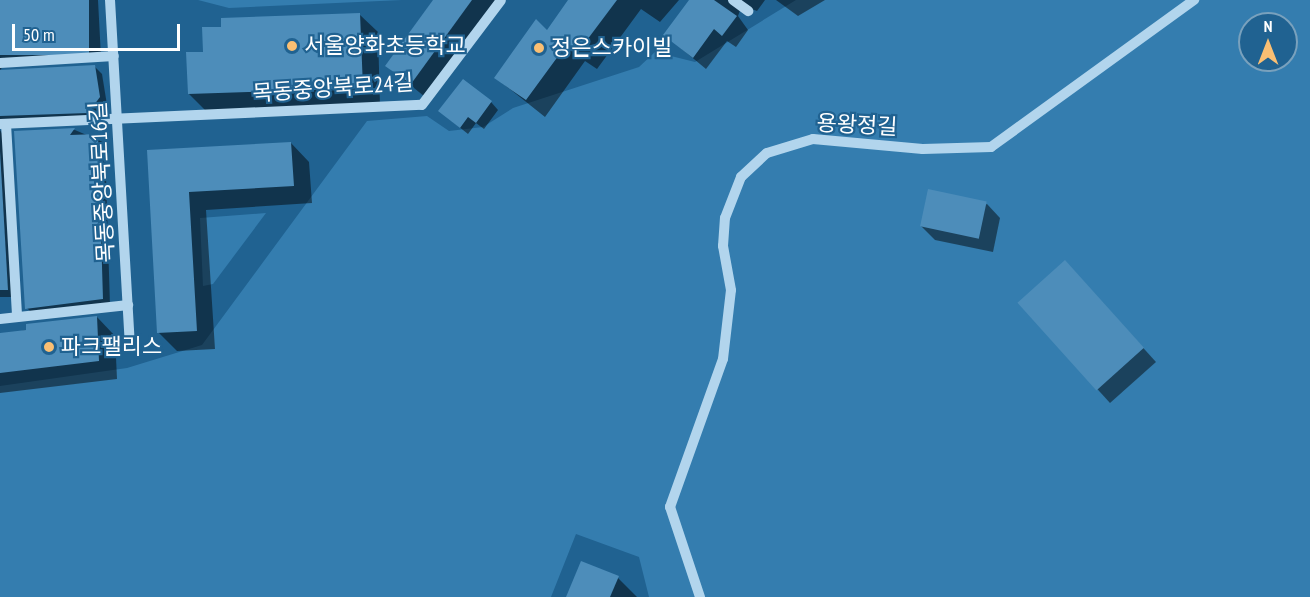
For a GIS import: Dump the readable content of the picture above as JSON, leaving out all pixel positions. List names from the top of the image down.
{
  "streets": {
    "street": ["목동중앙북로24길", "용왕정길", "목동중앙북로16길"]
  },
  "crossings": [
    ["목동중앙북로24길", "목동중앙북로16길"]
  ],
  "places": ["서울양화초등학교", "정은스카이빌", "파크팰리스"],
  "scale_bar": "50 m",
  "north": "top"
}
